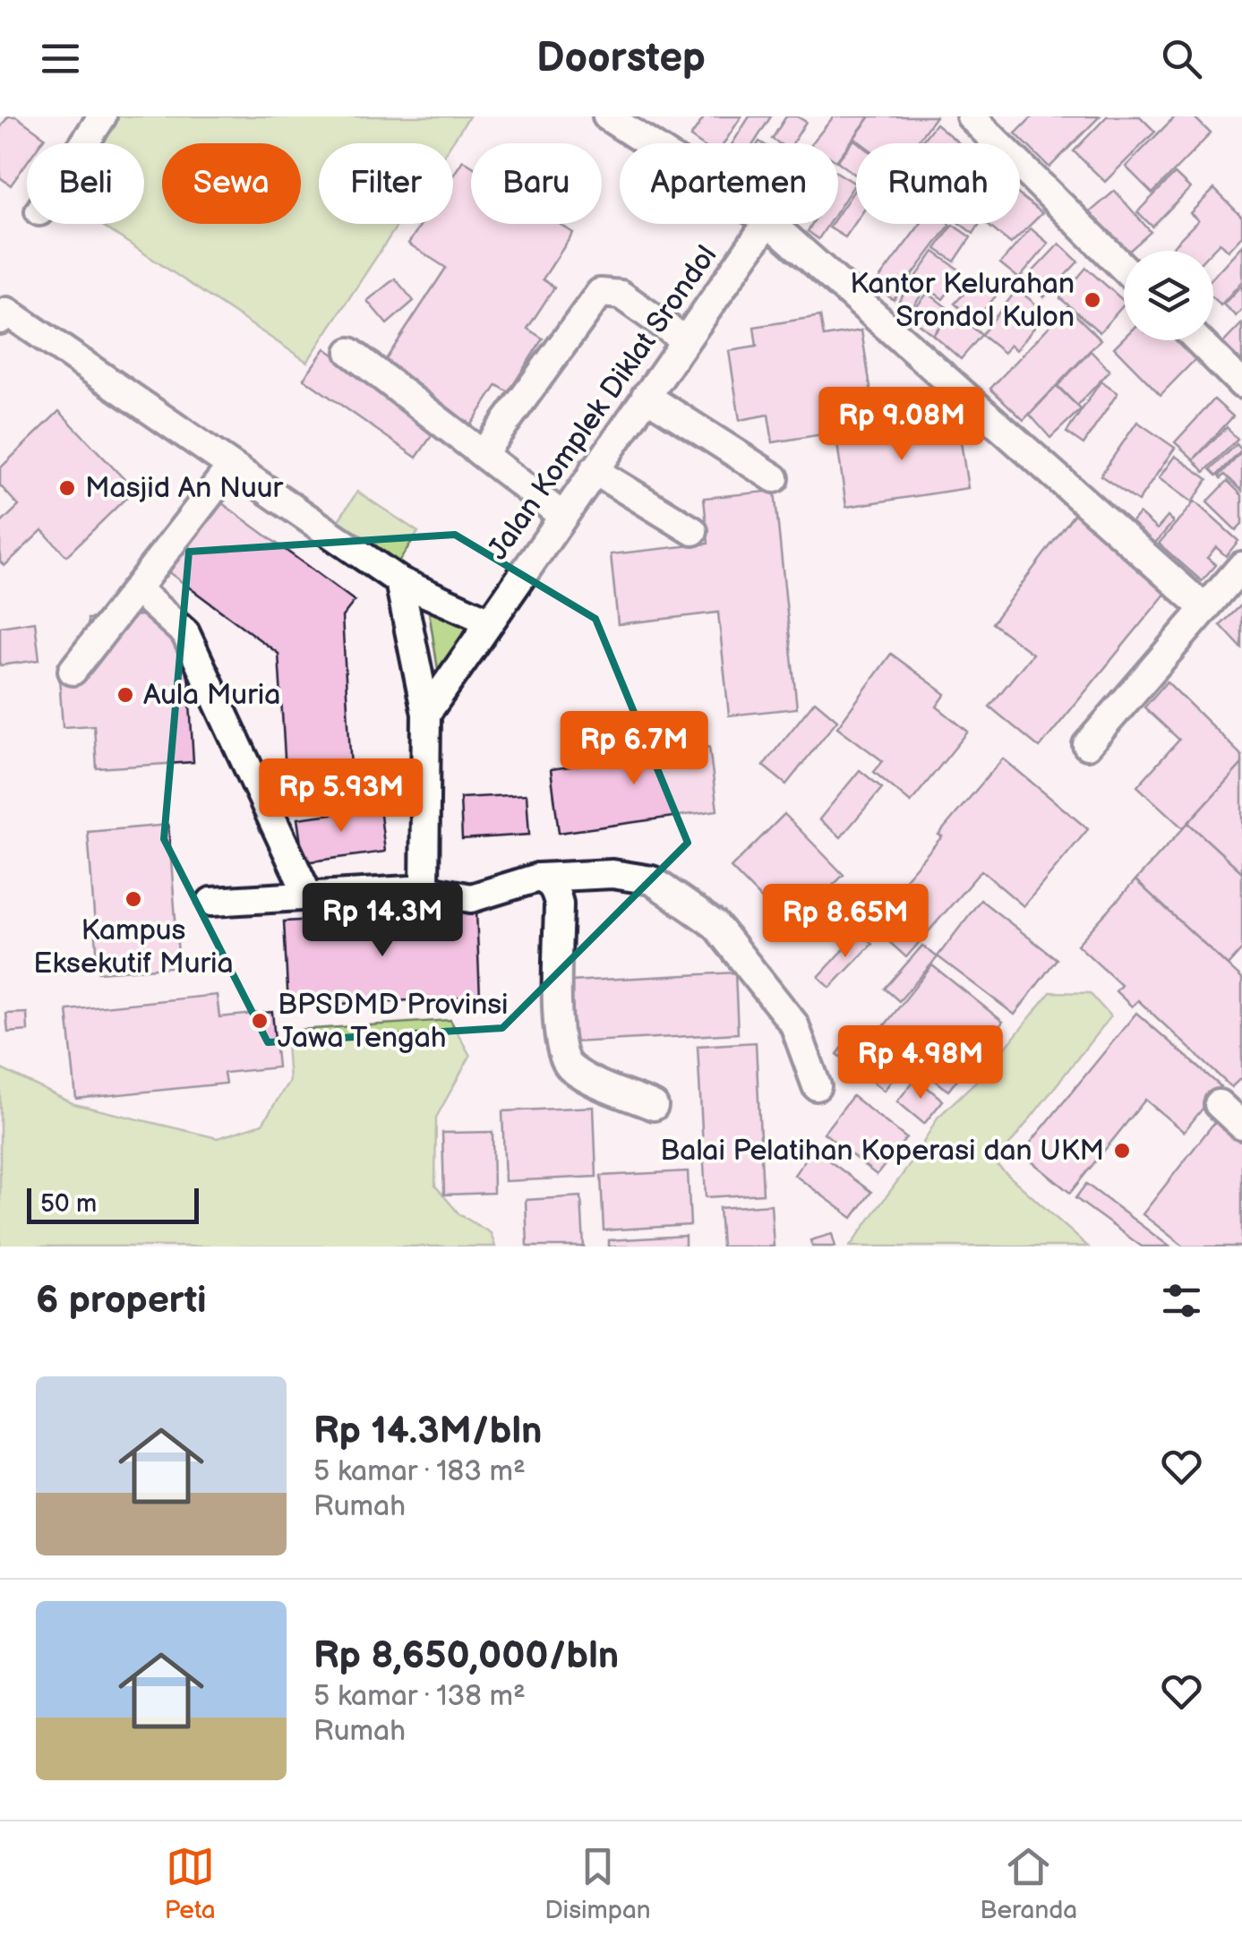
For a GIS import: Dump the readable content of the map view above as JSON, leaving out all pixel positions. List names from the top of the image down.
{
  "streets": {
    "street": ["Jalan Komplek Diklat Srondol"]
  },
  "places": [
    "Kantor Kelurahan Srondol Kulon",
    "Masjid An Nuur",
    "Aula Muria",
    "Kampus Eksekutif Muria",
    "BPSDMD Provinsi Jawa Tengah",
    "Balai Pelatihan Koperasi dan UKM"
  ],
  "scale_bar": "50 m",
  "page": {
    "header": "Doorstep",
    "chip": [
      "Beli",
      "Sewa",
      "Filter",
      "Baru",
      "Apartemen",
      "Rumah"
    ],
    "price": [
      "Rp 9.08M",
      "Rp 6.7M",
      "Rp 5.93M",
      "Rp 14.3M",
      "Rp 8.65M",
      "Rp 4.98M"
    ],
    "scale": "50 m",
    "heading": "6 properti",
    "list": [
      {
        "name": "Rp 14.3M/bln",
        "note": "5 kamar · 183 m² · Rumah"
      },
      {
        "name": "Rp 8,650,000/bln",
        "note": "5 kamar · 138 m² · Rumah"
      }
    ],
    "tabs": ["Peta", "Disimpan", "Beranda"]
  }
}
